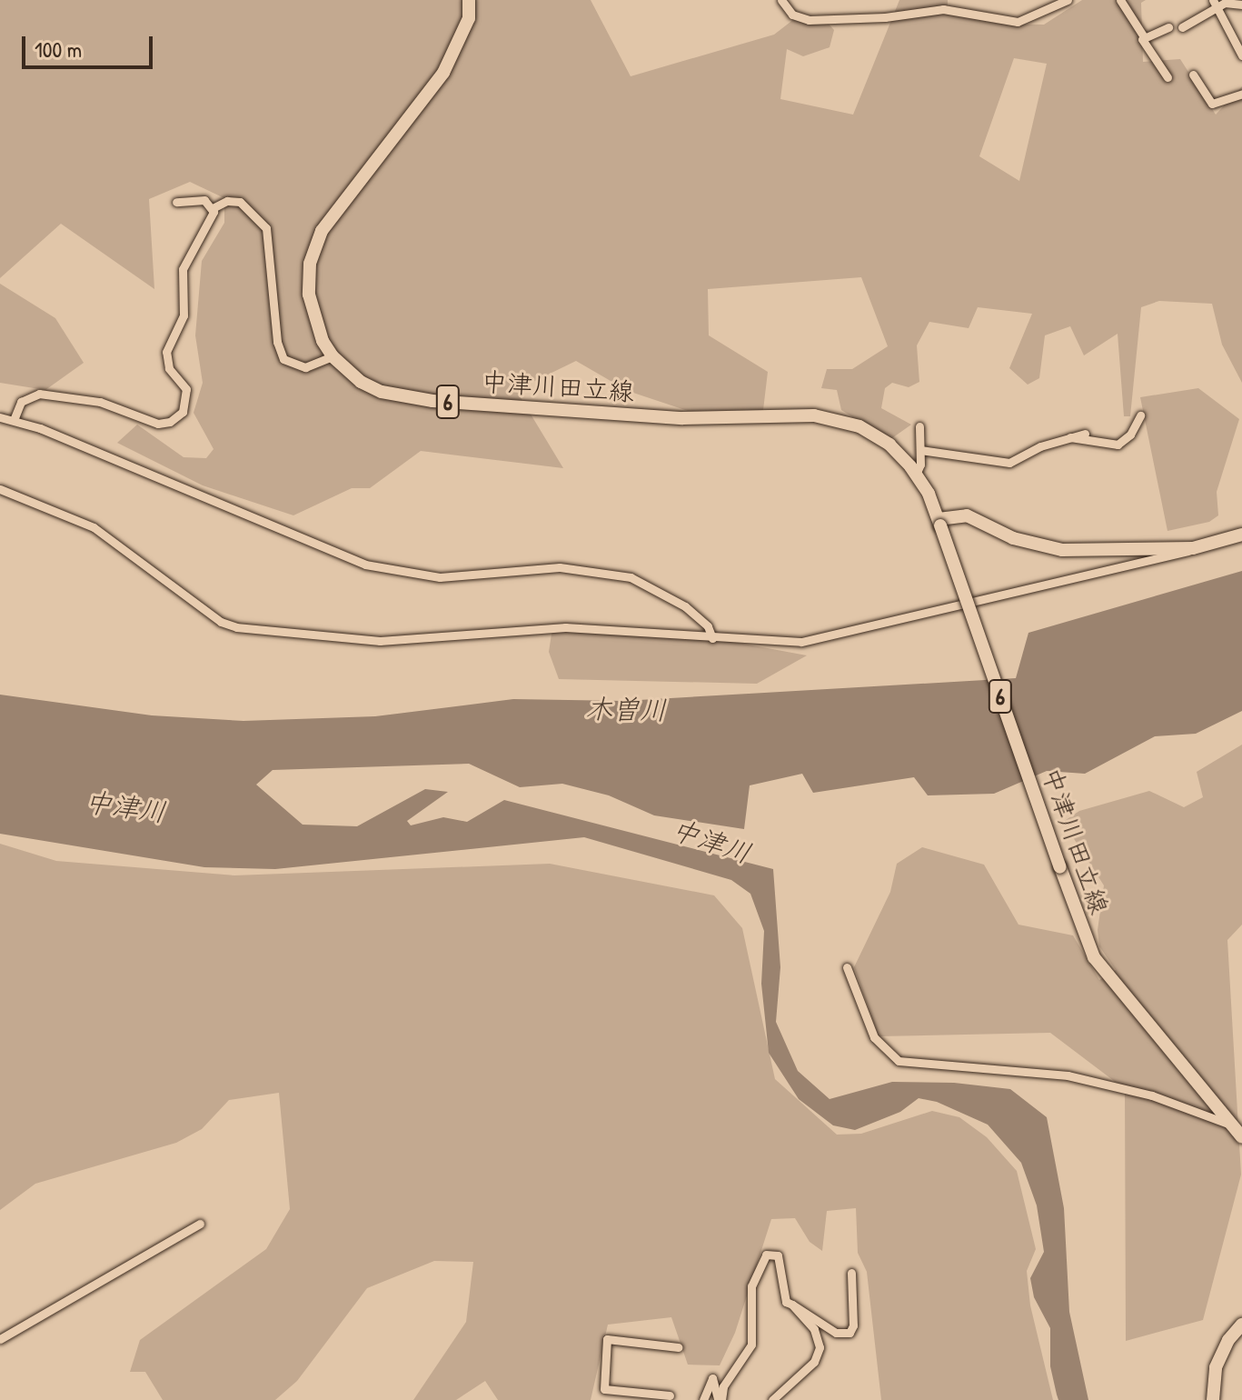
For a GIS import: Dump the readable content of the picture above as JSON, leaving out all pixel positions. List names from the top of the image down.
{
  "streets": {
    "main road": ["中津川田立線", "6"]
  },
  "water": ["木曽川", "中津川"],
  "scale_bar": "100 m"
}
